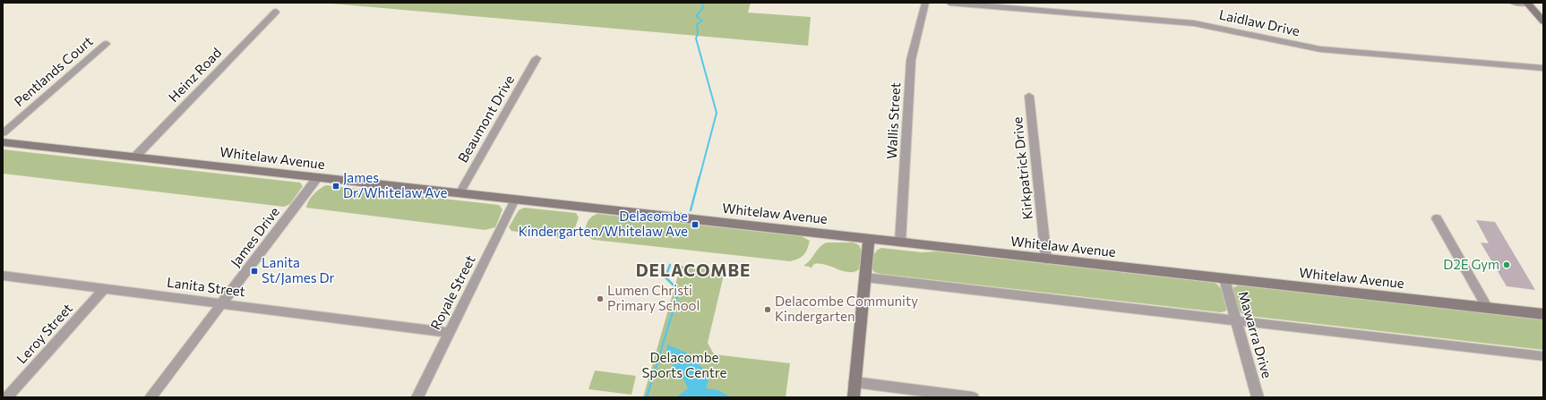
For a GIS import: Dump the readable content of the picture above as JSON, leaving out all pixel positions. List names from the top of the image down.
{
  "streets": {
    "street": [
      "Laidlaw Drive",
      "Pentlands Court",
      "Heinz Road",
      "Beaumont Drive",
      "Wallis Street",
      "Whitelaw Avenue",
      "Kirkpatrick Drive",
      "James Drive",
      "Lanita Street",
      "Royale Street",
      "Leroy Street",
      "Mawarra Drive"
    ]
  },
  "crossings": [
    ["Heinz Road", "Whitelaw Avenue"],
    ["Beaumont Drive", "Whitelaw Avenue"],
    ["Wallis Street", "Whitelaw Avenue"],
    ["Whitelaw Avenue", "Kirkpatrick Drive"],
    ["Whitelaw Avenue", "James Drive"],
    ["Whitelaw Avenue", "Royale Street"],
    ["Whitelaw Avenue", "Mawarra Drive"],
    ["James Drive", "Lanita Street"],
    ["Lanita Street", "Royale Street"],
    ["Lanita Street", "Leroy Street"]
  ],
  "districts": ["DELACOMBE"],
  "parks": ["Delacombe Sports Centre"],
  "places": {
    "transit": ["James Dr/Whitelaw Ave", "Delacombe Kindergarten/Whitelaw Ave", "Lanita St/James Dr"],
    "other": ["D2E Gym", "Lumen Christi Primary School", "Delacombe Community Kindergarten"]
  }
}
